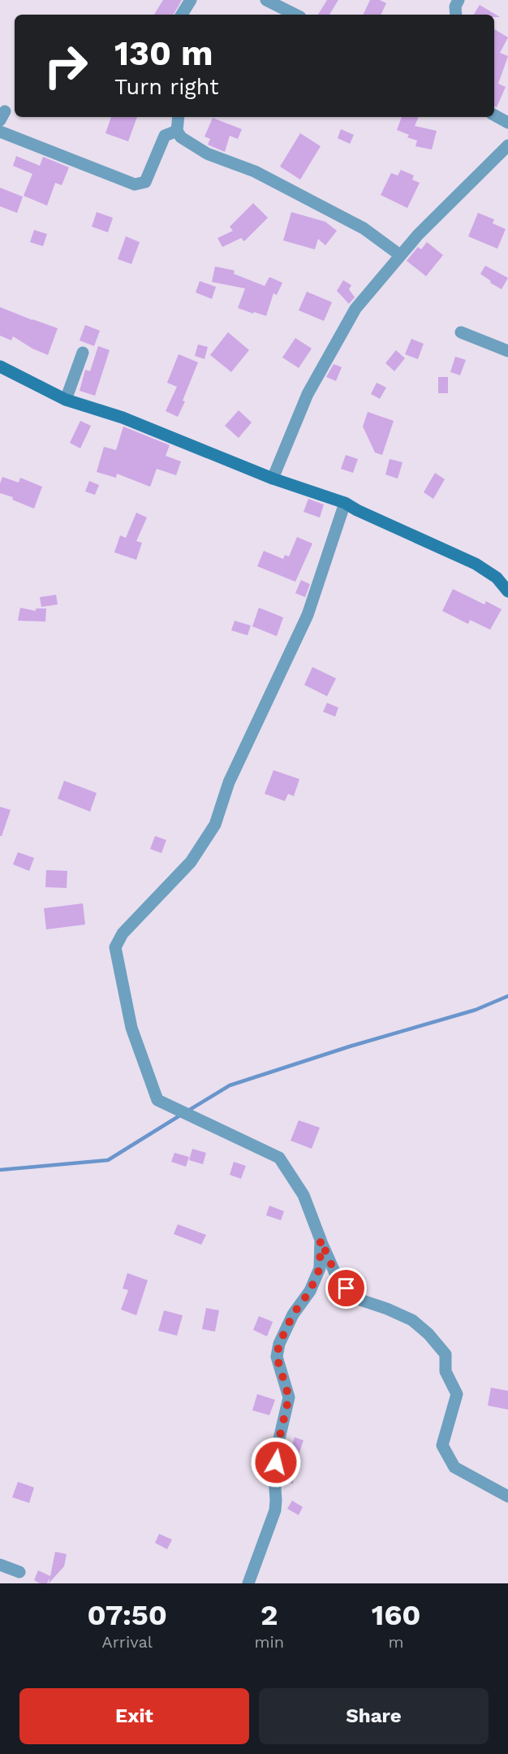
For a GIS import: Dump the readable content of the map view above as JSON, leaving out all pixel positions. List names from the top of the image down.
{
  "page": {
    "turn": ["130 m", "Turn right"],
    "eta": [
      "07:50",
      "Arrival",
      "2",
      "min",
      "160",
      "m"
    ],
    "buttons": ["Exit", "Share"]
  }
}
